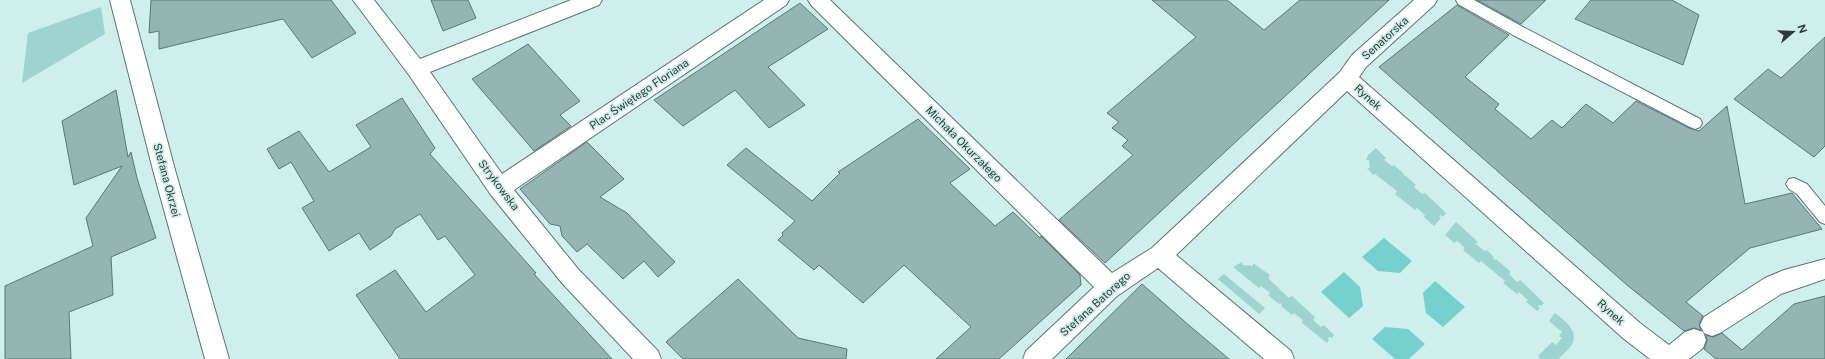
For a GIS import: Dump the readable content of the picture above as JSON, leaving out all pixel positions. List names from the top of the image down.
{
  "streets": {
    "street": [
      "Senatorska",
      "Plac Świętego Floriana",
      "Rynek",
      "Michała Okurzałego",
      "Stefana Okrzei",
      "Strykowska",
      "Stefana Batorego"
    ]
  },
  "crossings": [
    ["Senatorska", "Rynek"],
    ["Plac Świętego Floriana", "Strykowska"],
    ["Rynek", "Stefana Batorego"],
    ["Michała Okurzałego", "Stefana Batorego"]
  ],
  "north": "right"
}
